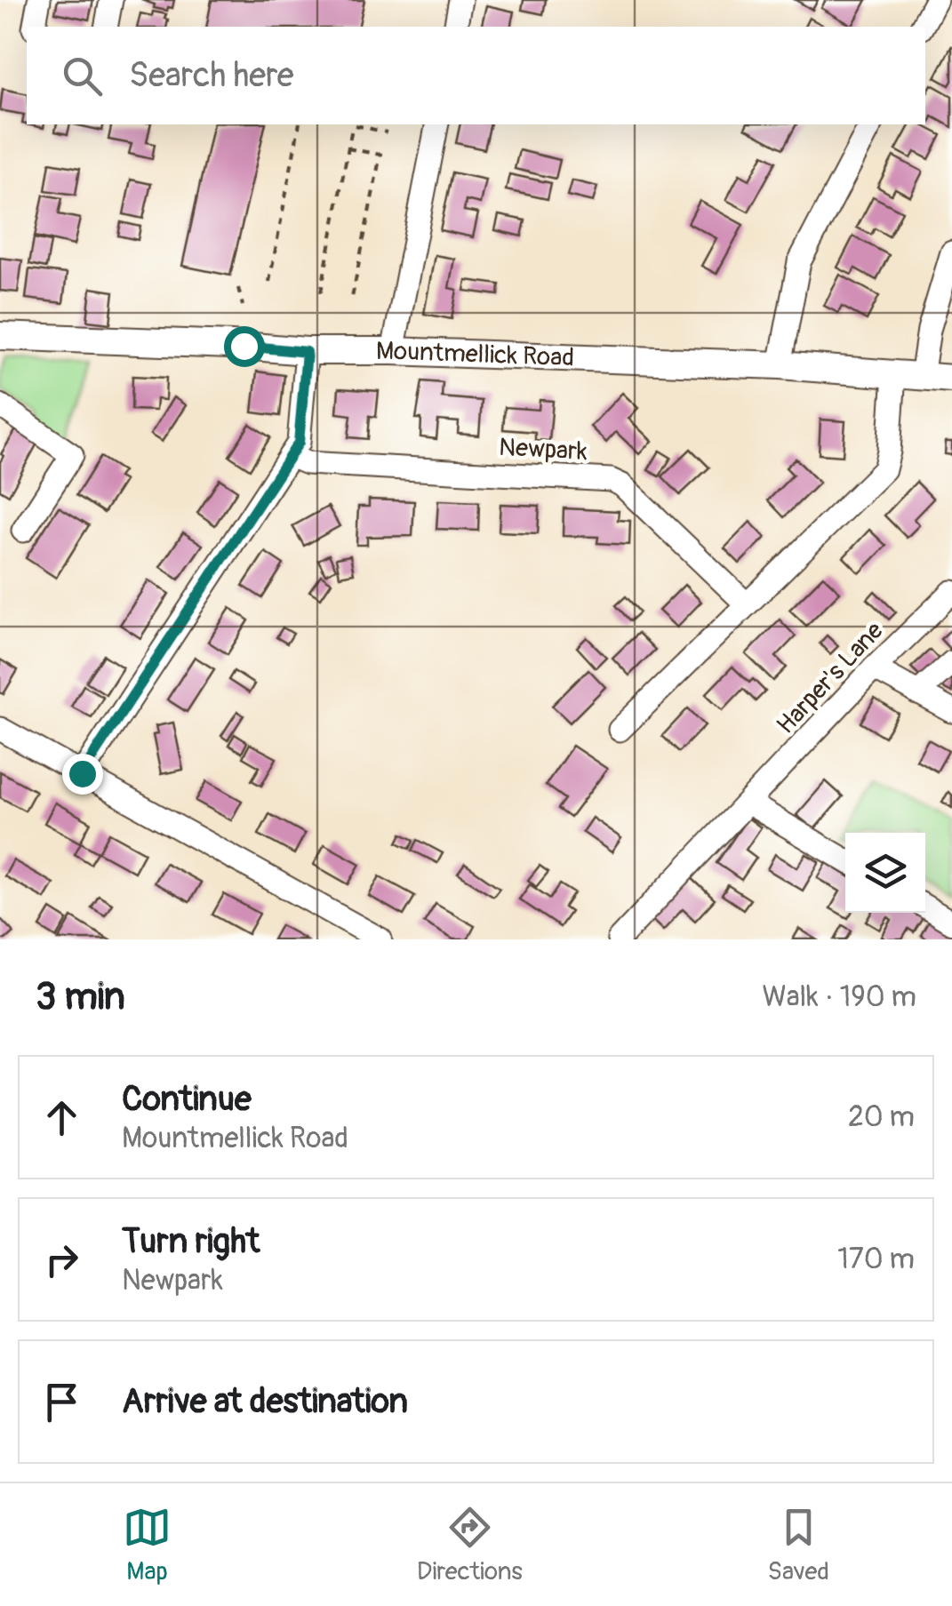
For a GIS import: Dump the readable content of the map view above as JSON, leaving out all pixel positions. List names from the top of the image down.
{
  "streets": {
    "main road": ["Mountmellick Road"],
    "street": ["Newpark", "Harper's Lane"]
  },
  "page": {
    "search": "Search here",
    "heading": ["3 min", "Walk · 190 m"],
    "list": [
      ["Continue", "Mountmellick Road", "20 m"],
      ["Turn right", "Newpark", "170 m"],
      "Arrive at destination"
    ],
    "nav": ["Map", "Directions", "Saved"]
  }
}
